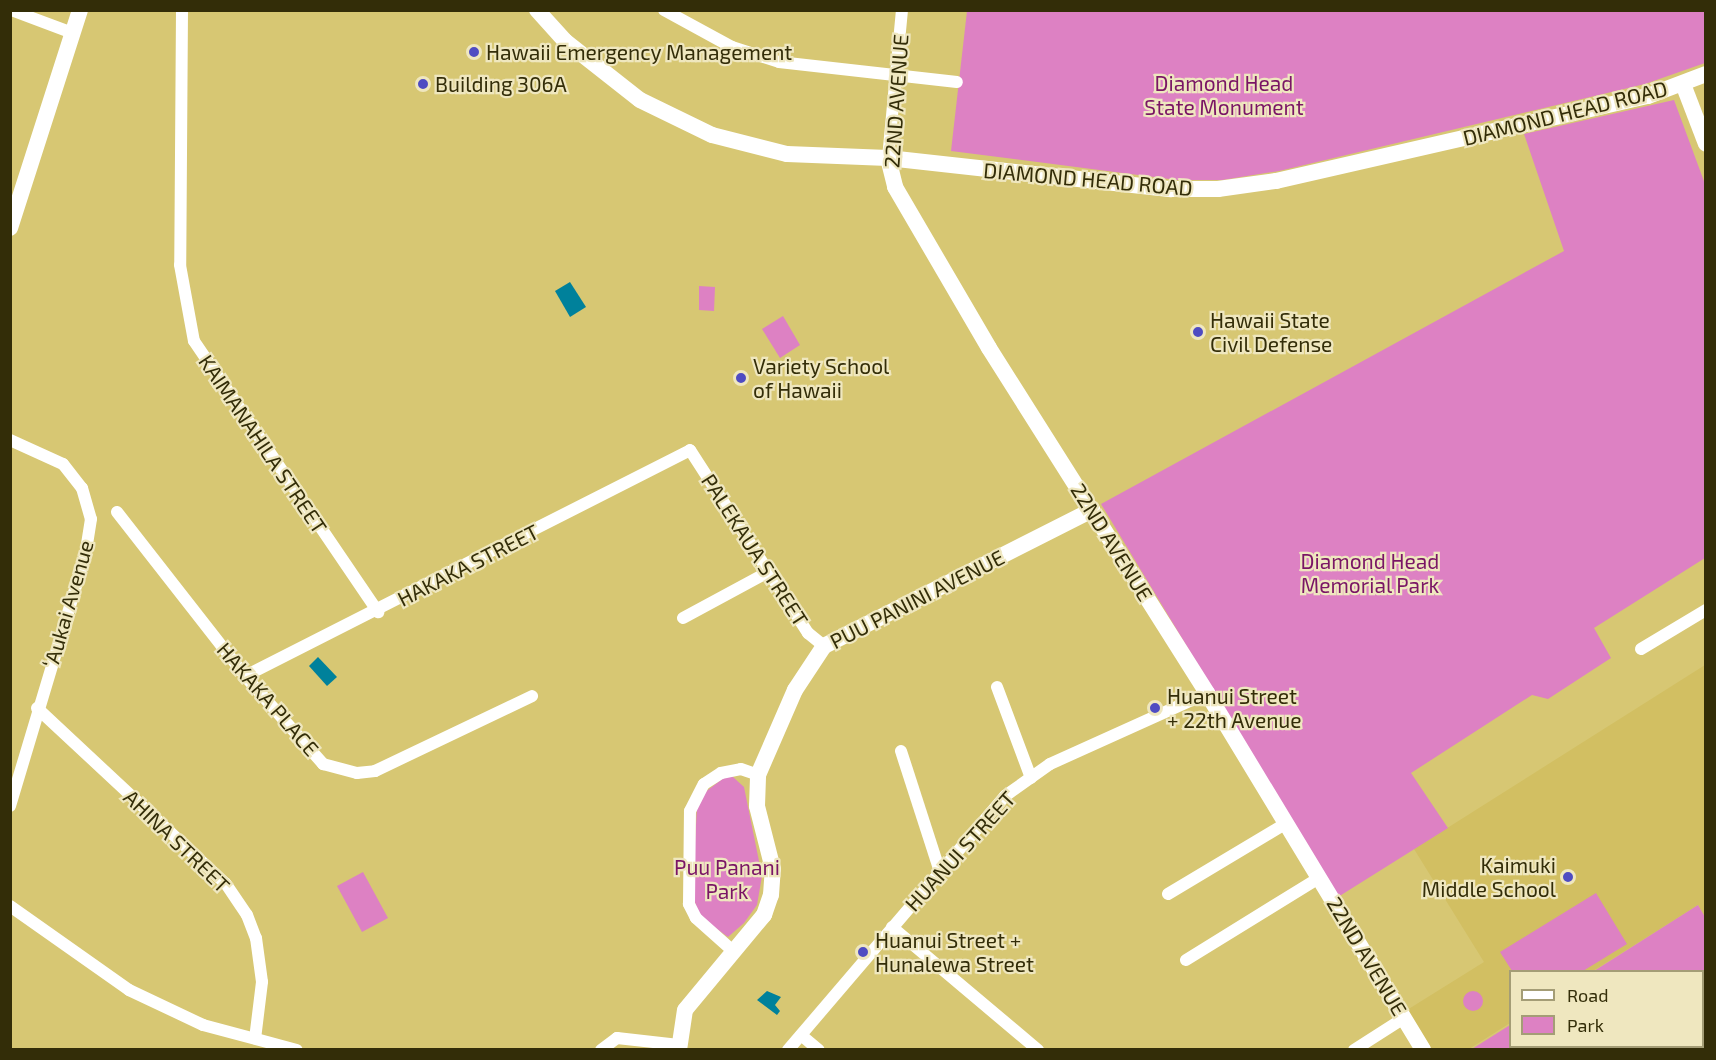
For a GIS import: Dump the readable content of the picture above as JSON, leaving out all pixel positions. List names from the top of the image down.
{
  "streets": {
    "street": [
      "22ND AVENUE",
      "DIAMOND HEAD ROAD",
      "KAIMANAHILA STREET",
      "PALEKAUA STREET",
      "HAKAKA STREET",
      "PUU PANINI AVENUE",
      "ʻAukai Avenue",
      "HAKAKA PLACE",
      "AHINA STREET",
      "HUANUI STREET"
    ]
  },
  "crossings": [
    ["22ND AVENUE", "DIAMOND HEAD ROAD"],
    ["22ND AVENUE", "PUU PANINI AVENUE"],
    ["22ND AVENUE", "HUANUI STREET"],
    ["KAIMANAHILA STREET", "HAKAKA STREET"],
    ["PALEKAUA STREET", "HAKAKA STREET"],
    ["PALEKAUA STREET", "PUU PANINI AVENUE"],
    ["HAKAKA STREET", "HAKAKA PLACE"],
    ["ʻAukai Avenue", "AHINA STREET"]
  ],
  "parks": ["Diamond Head State Monument", "Diamond Head Memorial Park", "Puu Panani Park"],
  "places": [
    "Hawaii Emergency Management",
    "Building 306A",
    "Hawaii State Civil Defense",
    "Variety School of Hawaii",
    "Huanui Street + 22th Avenue",
    "Kaimuki Middle School",
    "Huanui Street + Hunalewa Street"
  ],
  "legend": ["Road", "Park"]
}
